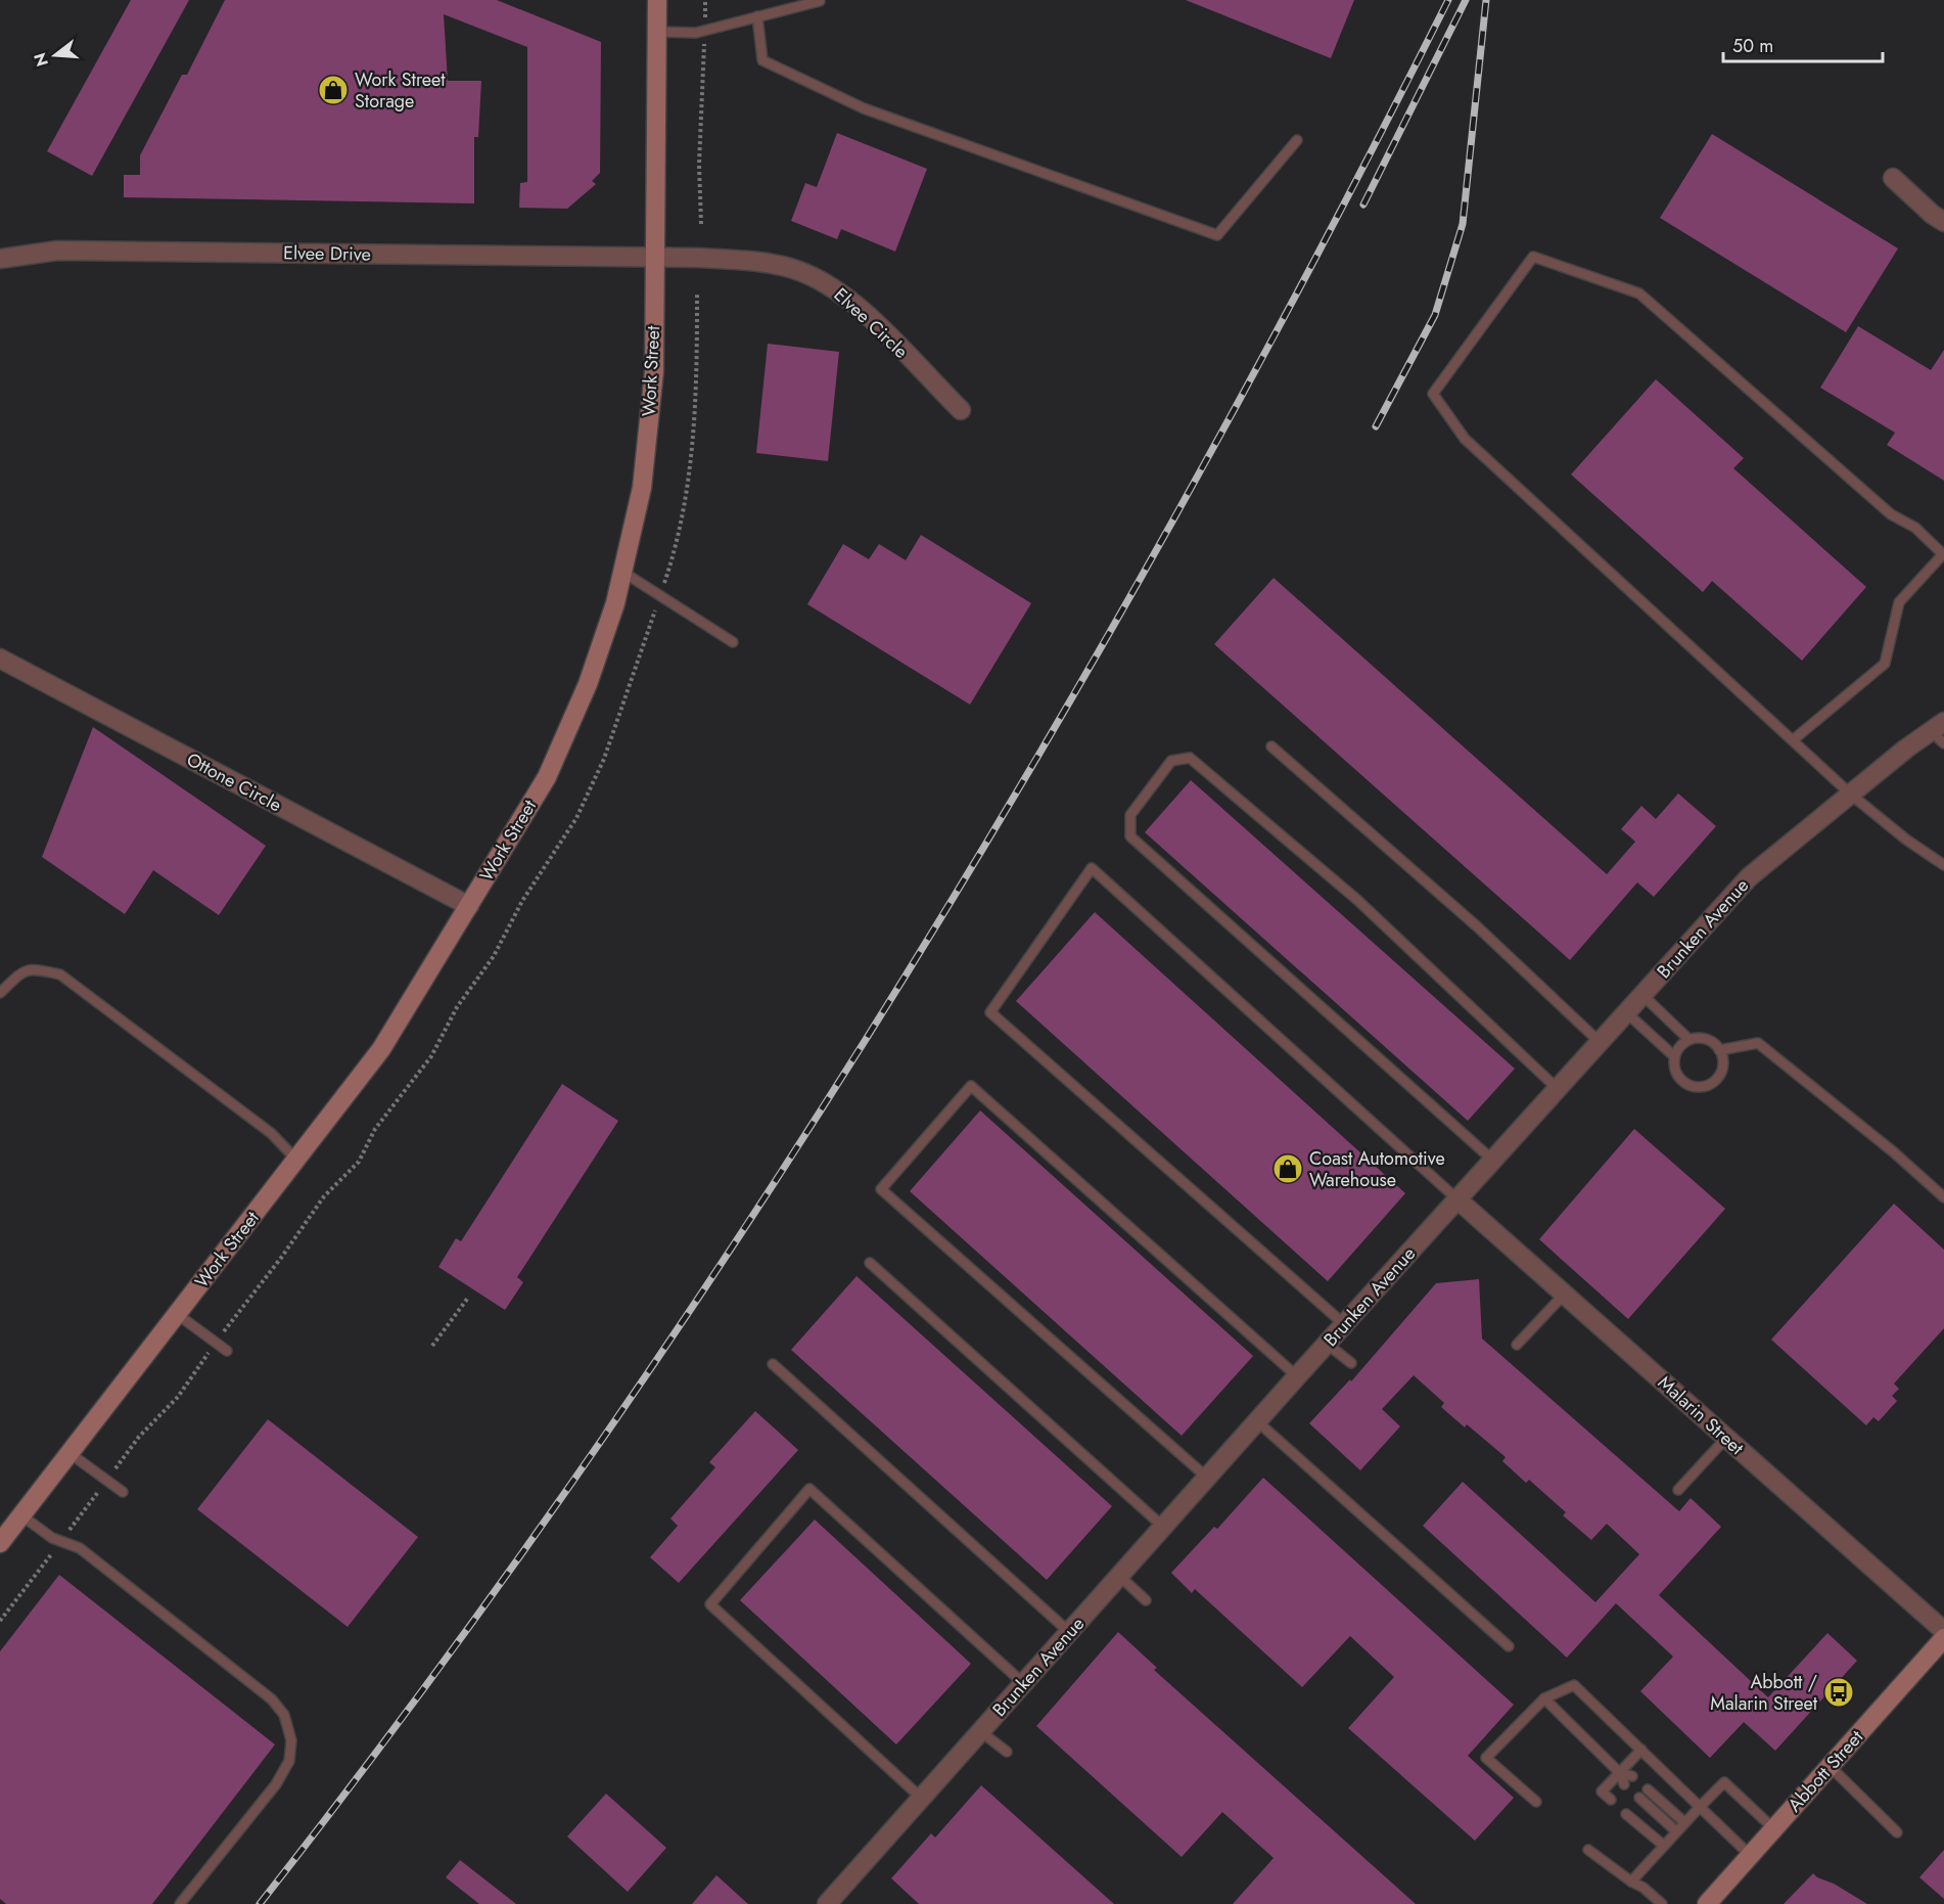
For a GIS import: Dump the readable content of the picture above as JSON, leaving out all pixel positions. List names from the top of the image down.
{
  "streets": {
    "street": [
      "Elvee Drive",
      "Elvee Circle",
      "Work Street",
      "Ottone Circle",
      "Brunken Avenue",
      "Malarin Street",
      "Abbott Street"
    ]
  },
  "crossings": [
    ["Elvee Drive", "Elvee Circle"],
    ["Elvee Drive", "Work Street"],
    ["Elvee Circle", "Work Street"],
    ["Work Street", "Ottone Circle"],
    ["Brunken Avenue", "Malarin Street"]
  ],
  "places": {
    "shop": ["Work Street Storage", "Coast Automotive Warehouse"],
    "bus stop": ["Abbott / Malarin Street"]
  },
  "scale_bar": "50 m",
  "north": "left"
}
